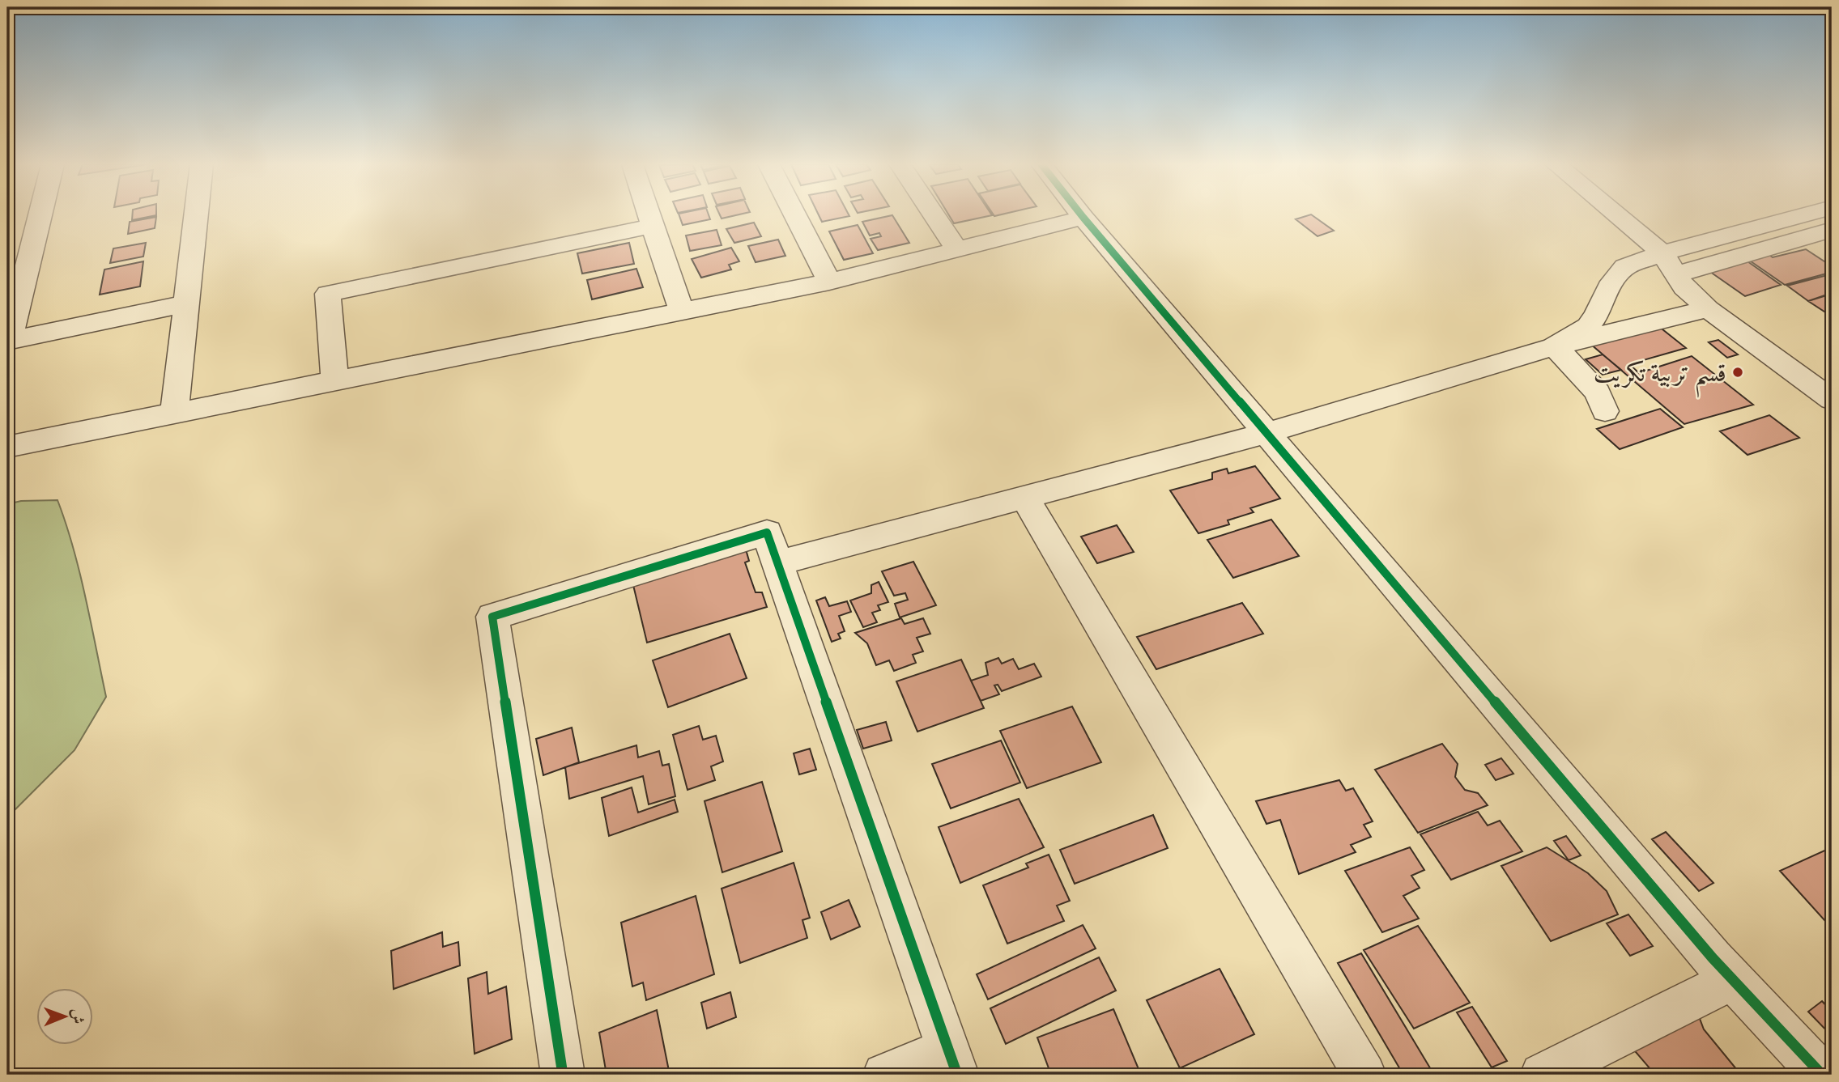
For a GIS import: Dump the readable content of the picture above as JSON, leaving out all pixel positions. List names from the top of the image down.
{
  "places": ["قسم تربية تكريت"],
  "north": "right"
}
